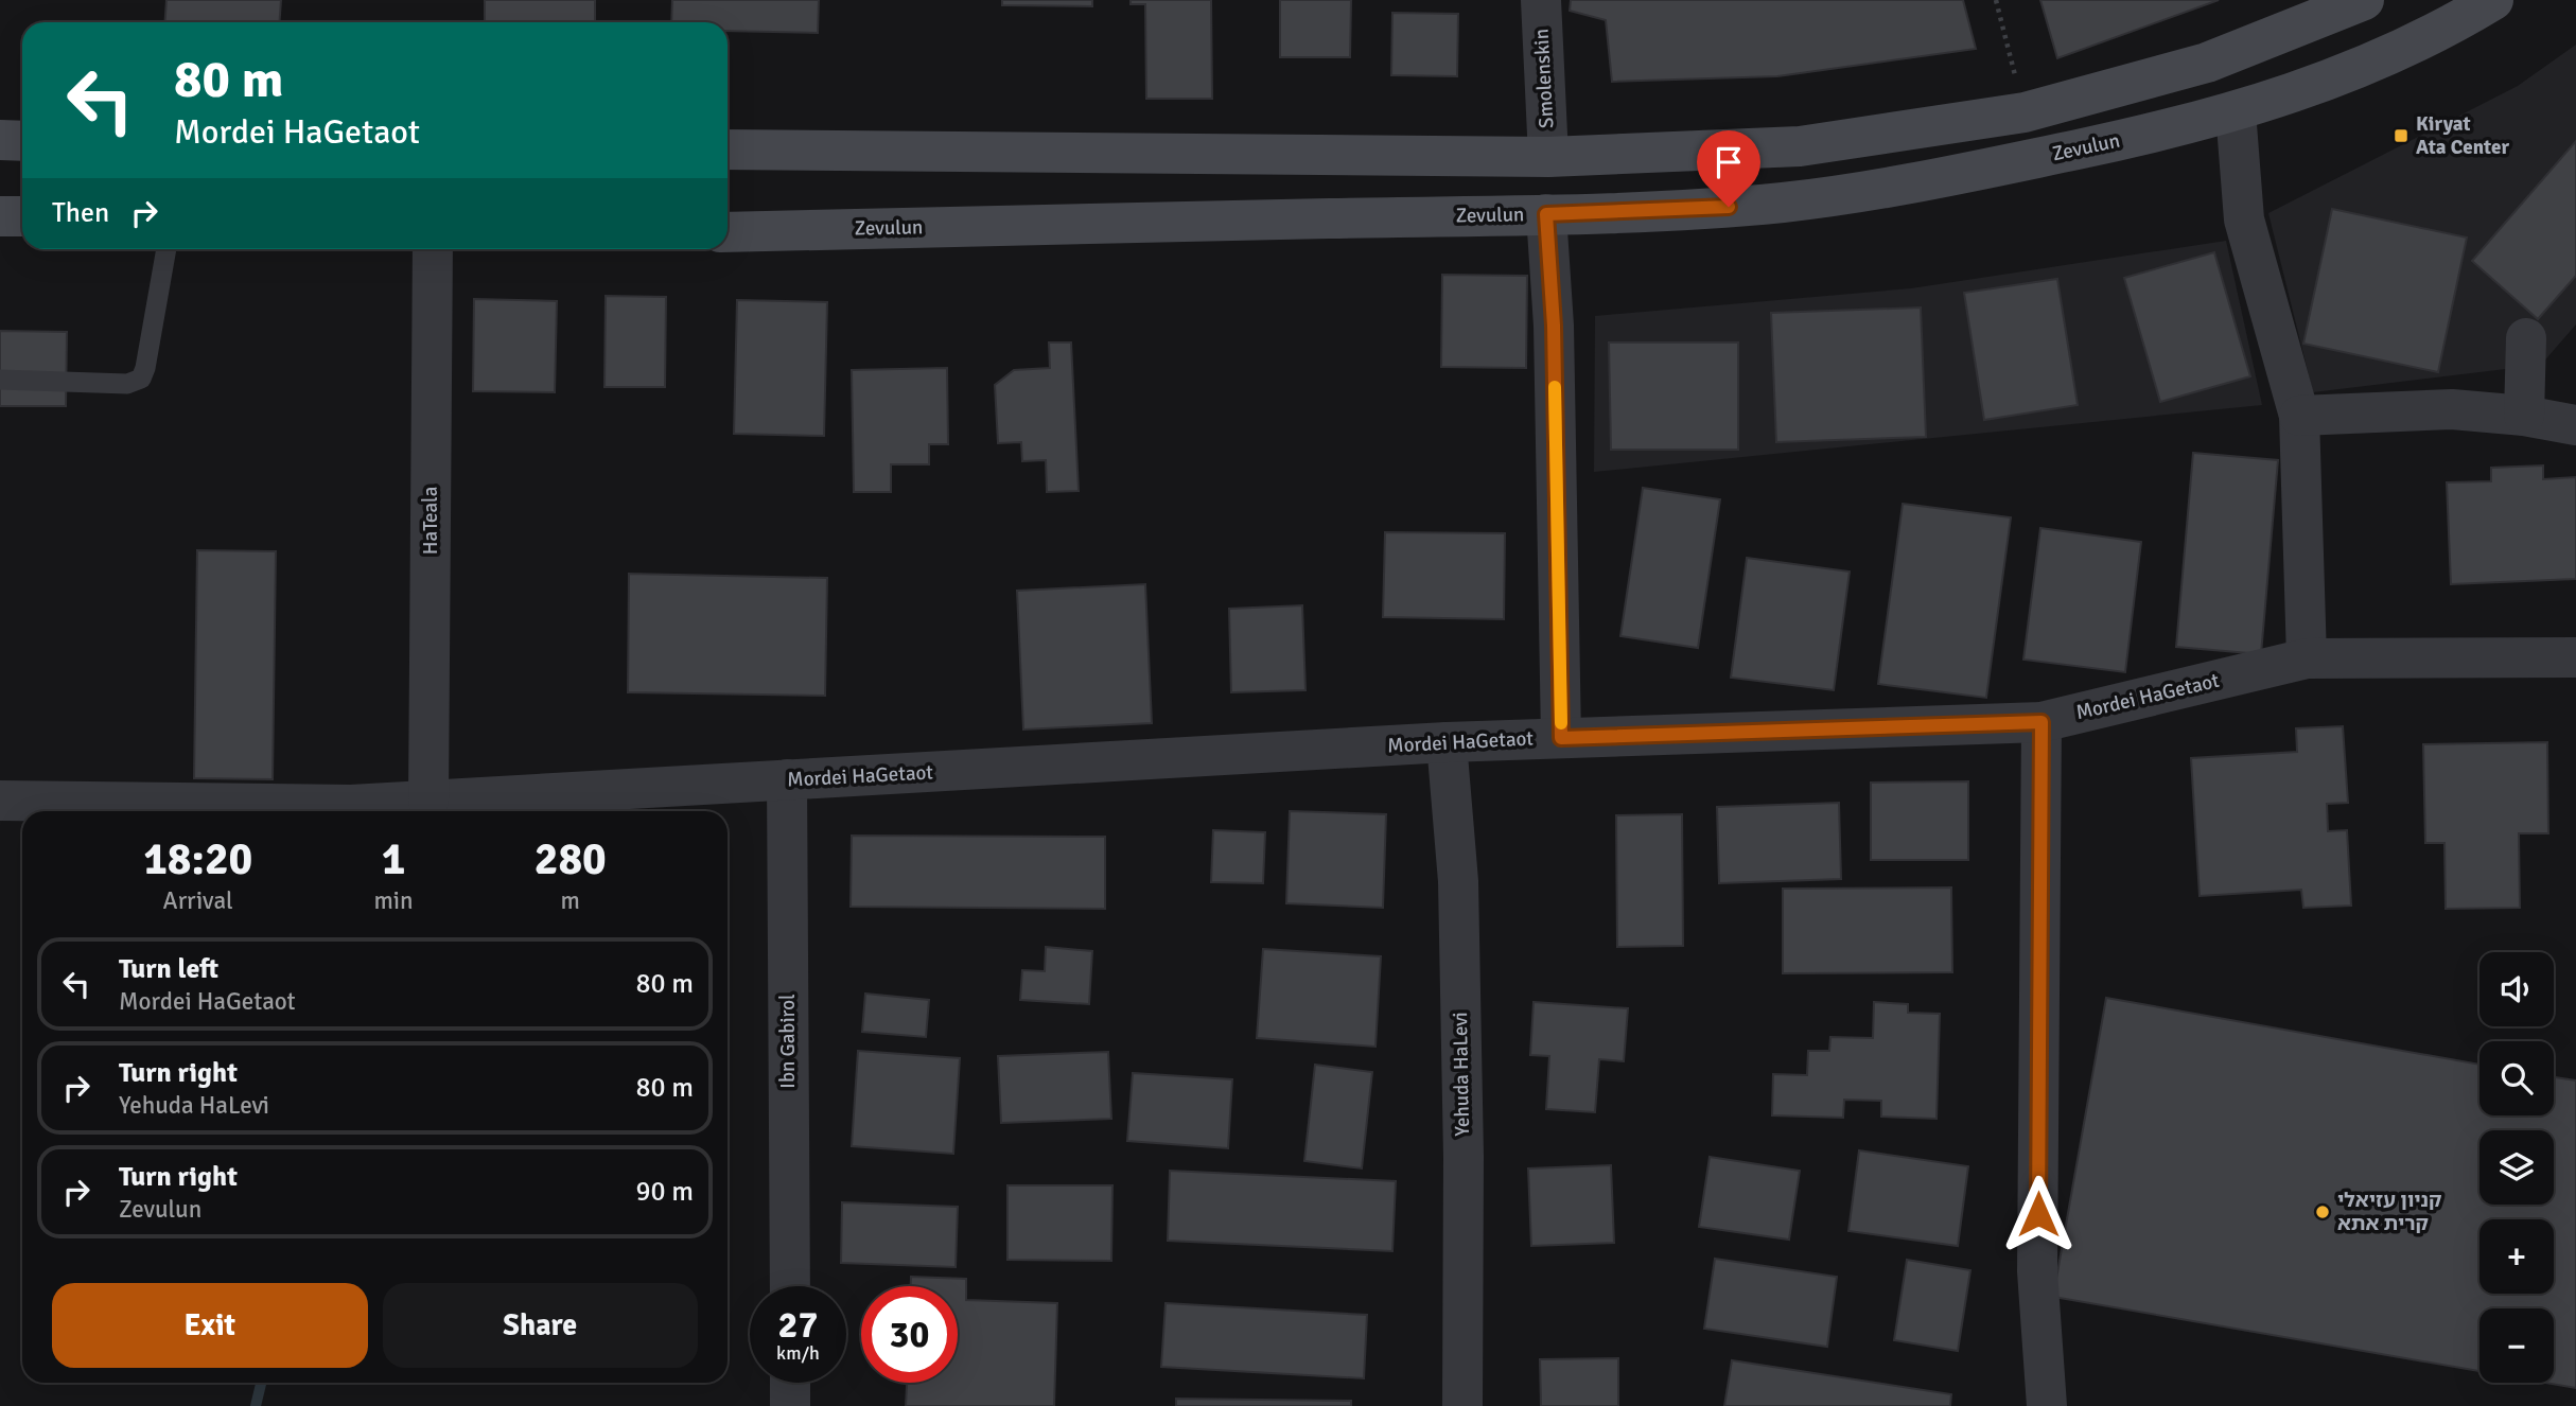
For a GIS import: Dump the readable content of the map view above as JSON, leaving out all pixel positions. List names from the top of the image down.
{
  "streets": {
    "main road": ["Zevulun"],
    "street": [
      "Smolenskin",
      "HaTeala",
      "Mordei HaGetaot",
      "Ibn Gabirol",
      "Yehuda HaLevi"
    ]
  },
  "crossings": [
    ["HaTeala", "Mordei HaGetaot"],
    ["Mordei HaGetaot", "Ibn Gabirol"],
    ["Mordei HaGetaot", "Yehuda HaLevi"]
  ],
  "places": {
    "transit": ["Kiryat Ata Center"],
    "other": ["קניון עזיאלי קרית אתא"]
  },
  "page": {
    "turn": ["80 m", "Mordei HaGetaot"],
    "then": "Then",
    "eta": [
      "18:20",
      "Arrival",
      "1",
      "min",
      "280",
      "m"
    ],
    "list": [
      {
        "name": "Turn left",
        "note": "Mordei HaGetaot",
        "value": "80 m"
      },
      {
        "name": "Turn right",
        "note": "Yehuda HaLevi",
        "value": "80 m"
      },
      {
        "name": "Turn right",
        "note": "Zevulun",
        "value": "90 m"
      }
    ],
    "map_buttons": ["+", "−"],
    "buttons": ["Exit", "Share"],
    "speed": "27 km/h",
    "limit": "30"
  }
}
